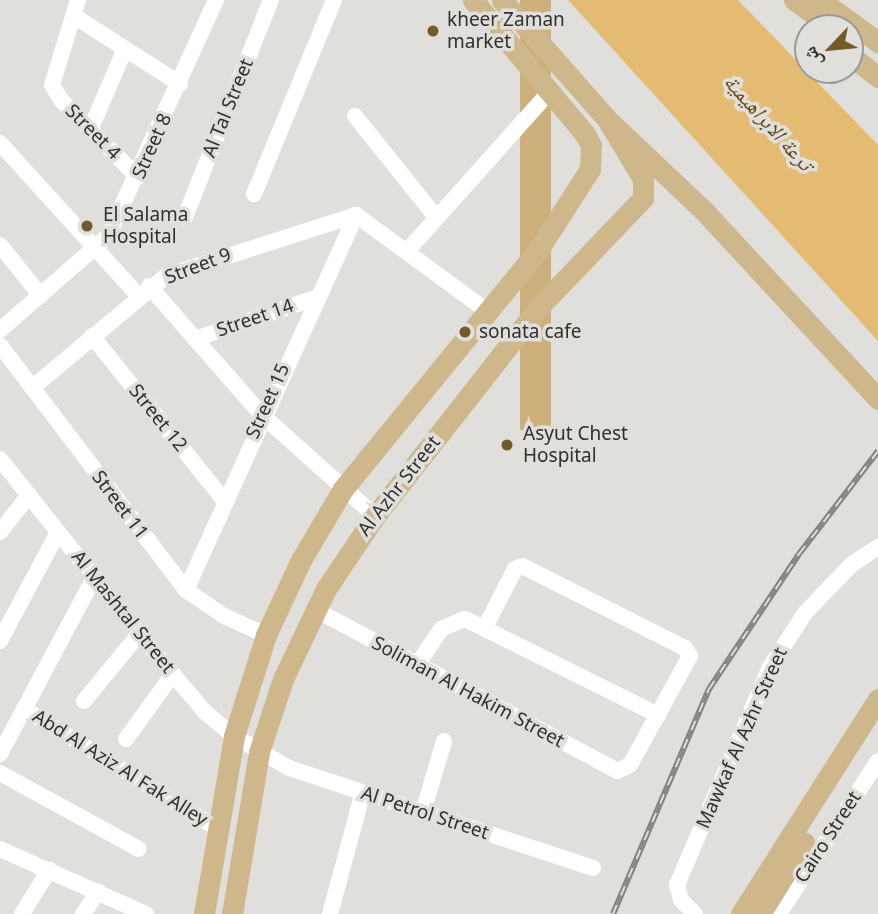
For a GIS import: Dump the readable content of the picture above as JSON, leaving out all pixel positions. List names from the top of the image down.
{
  "streets": {
    "main road": ["Al Azhr Street", "Cairo Street"],
    "street": [
      "Al Tal Street",
      "Street 4",
      "Street 8",
      "Street 9",
      "Street 14",
      "Street 15",
      "Street 12",
      "Street 11",
      "Al Mashtal Street",
      "Soliman Al Hakim Street",
      "Mawkaf Al Azhr Street",
      "Abd Al Aziz Al Fak Alley",
      "Al Petrol Street"
    ]
  },
  "crossings": [
    ["Street 4", "Street 8"],
    ["Street 9", "Street 15"],
    ["Street 9", "Street 12"],
    ["Street 9", "Street 11"],
    ["Street 14", "Street 15"],
    ["Street 15", "Street 12"],
    ["Street 15", "Street 11"],
    ["Al Azhr Street", "Al Mashtal Street"],
    ["Al Azhr Street", "Soliman Al Hakim Street"],
    ["Al Azhr Street", "Al Petrol Street"],
    ["Al Mashtal Street", "Al Petrol Street"]
  ],
  "water": ["ترعة الابراهيمية"],
  "places": [
    "kheer Zaman market",
    "El Salama Hospital",
    "sonata cafe",
    "Asyut Chest Hospital"
  ],
  "north": "bottom left"
}
